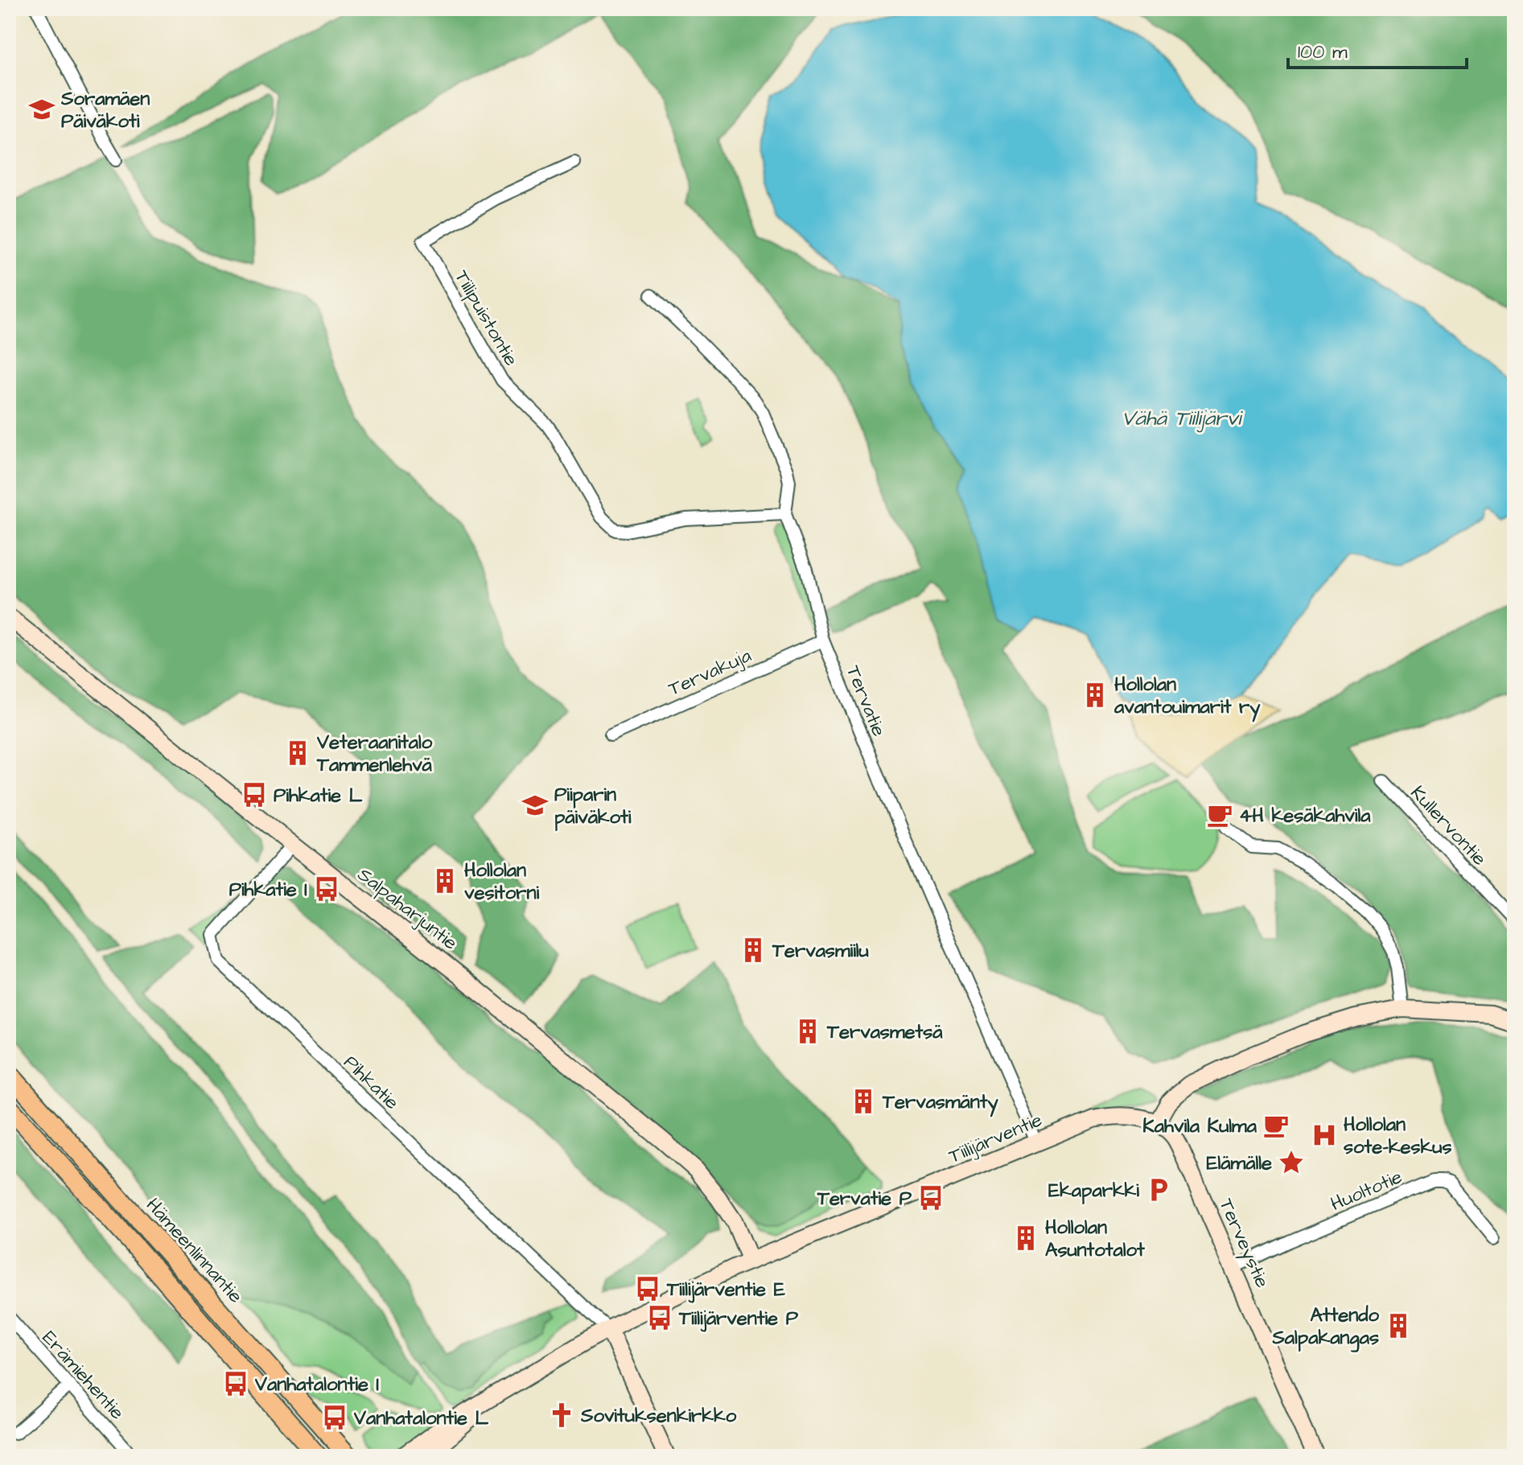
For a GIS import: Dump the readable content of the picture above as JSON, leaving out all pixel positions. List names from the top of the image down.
{
  "streets": {
    "main road": [
      "Salpaharjuntie",
      "Tiilijärventie",
      "Terveystie",
      "Hämeenlinnantie"
    ],
    "street": [
      "Tiilipuistontie",
      "Tervakuja",
      "Tervatie",
      "Kullervontie",
      "Pihkatie",
      "Huoltotie",
      "Erämiehentie"
    ]
  },
  "crossings": [
    ["Tiilipuistontie", "Tervatie"],
    ["Tervakuja", "Tervatie"],
    ["Tervatie", "Tiilijärventie"],
    ["Salpaharjuntie", "Pihkatie"],
    ["Salpaharjuntie", "Tiilijärventie"],
    ["Pihkatie", "Tiilijärventie"],
    ["Tiilijärventie", "Terveystie"],
    ["Huoltotie", "Terveystie"]
  ],
  "water": ["Vähä Tiilijärvi"],
  "places": {
    "school or university": ["Soramäen Päiväkoti", "Piiparin päiväkoti"],
    "building": [
      "Hollolan avantouimarit ry",
      "Veteraanitalo Tammenlehvä",
      "Hollolan vesitorni",
      "Tervasmiilu",
      "Tervasmetsä",
      "Tervasmänty",
      "Hollolan Asuntotalot",
      "Attendo Salpakangas"
    ],
    "bus stop": [
      "Pihkatie L",
      "Pihkatie I",
      "Tervatie P",
      "Tiilijärventie E",
      "Tiilijärventie P",
      "Vanhatalontie I",
      "Vanhatalontie L"
    ],
    "cafe": ["4H kesäkahvila", "Kahvila Kulma"],
    "hospital": ["Hollolan sote-keskus"],
    "place": ["Elämälle"],
    "parking": ["Ekaparkki"],
    "church": ["Sovituksenkirkko"]
  },
  "scale_bar": "100 m"
}
